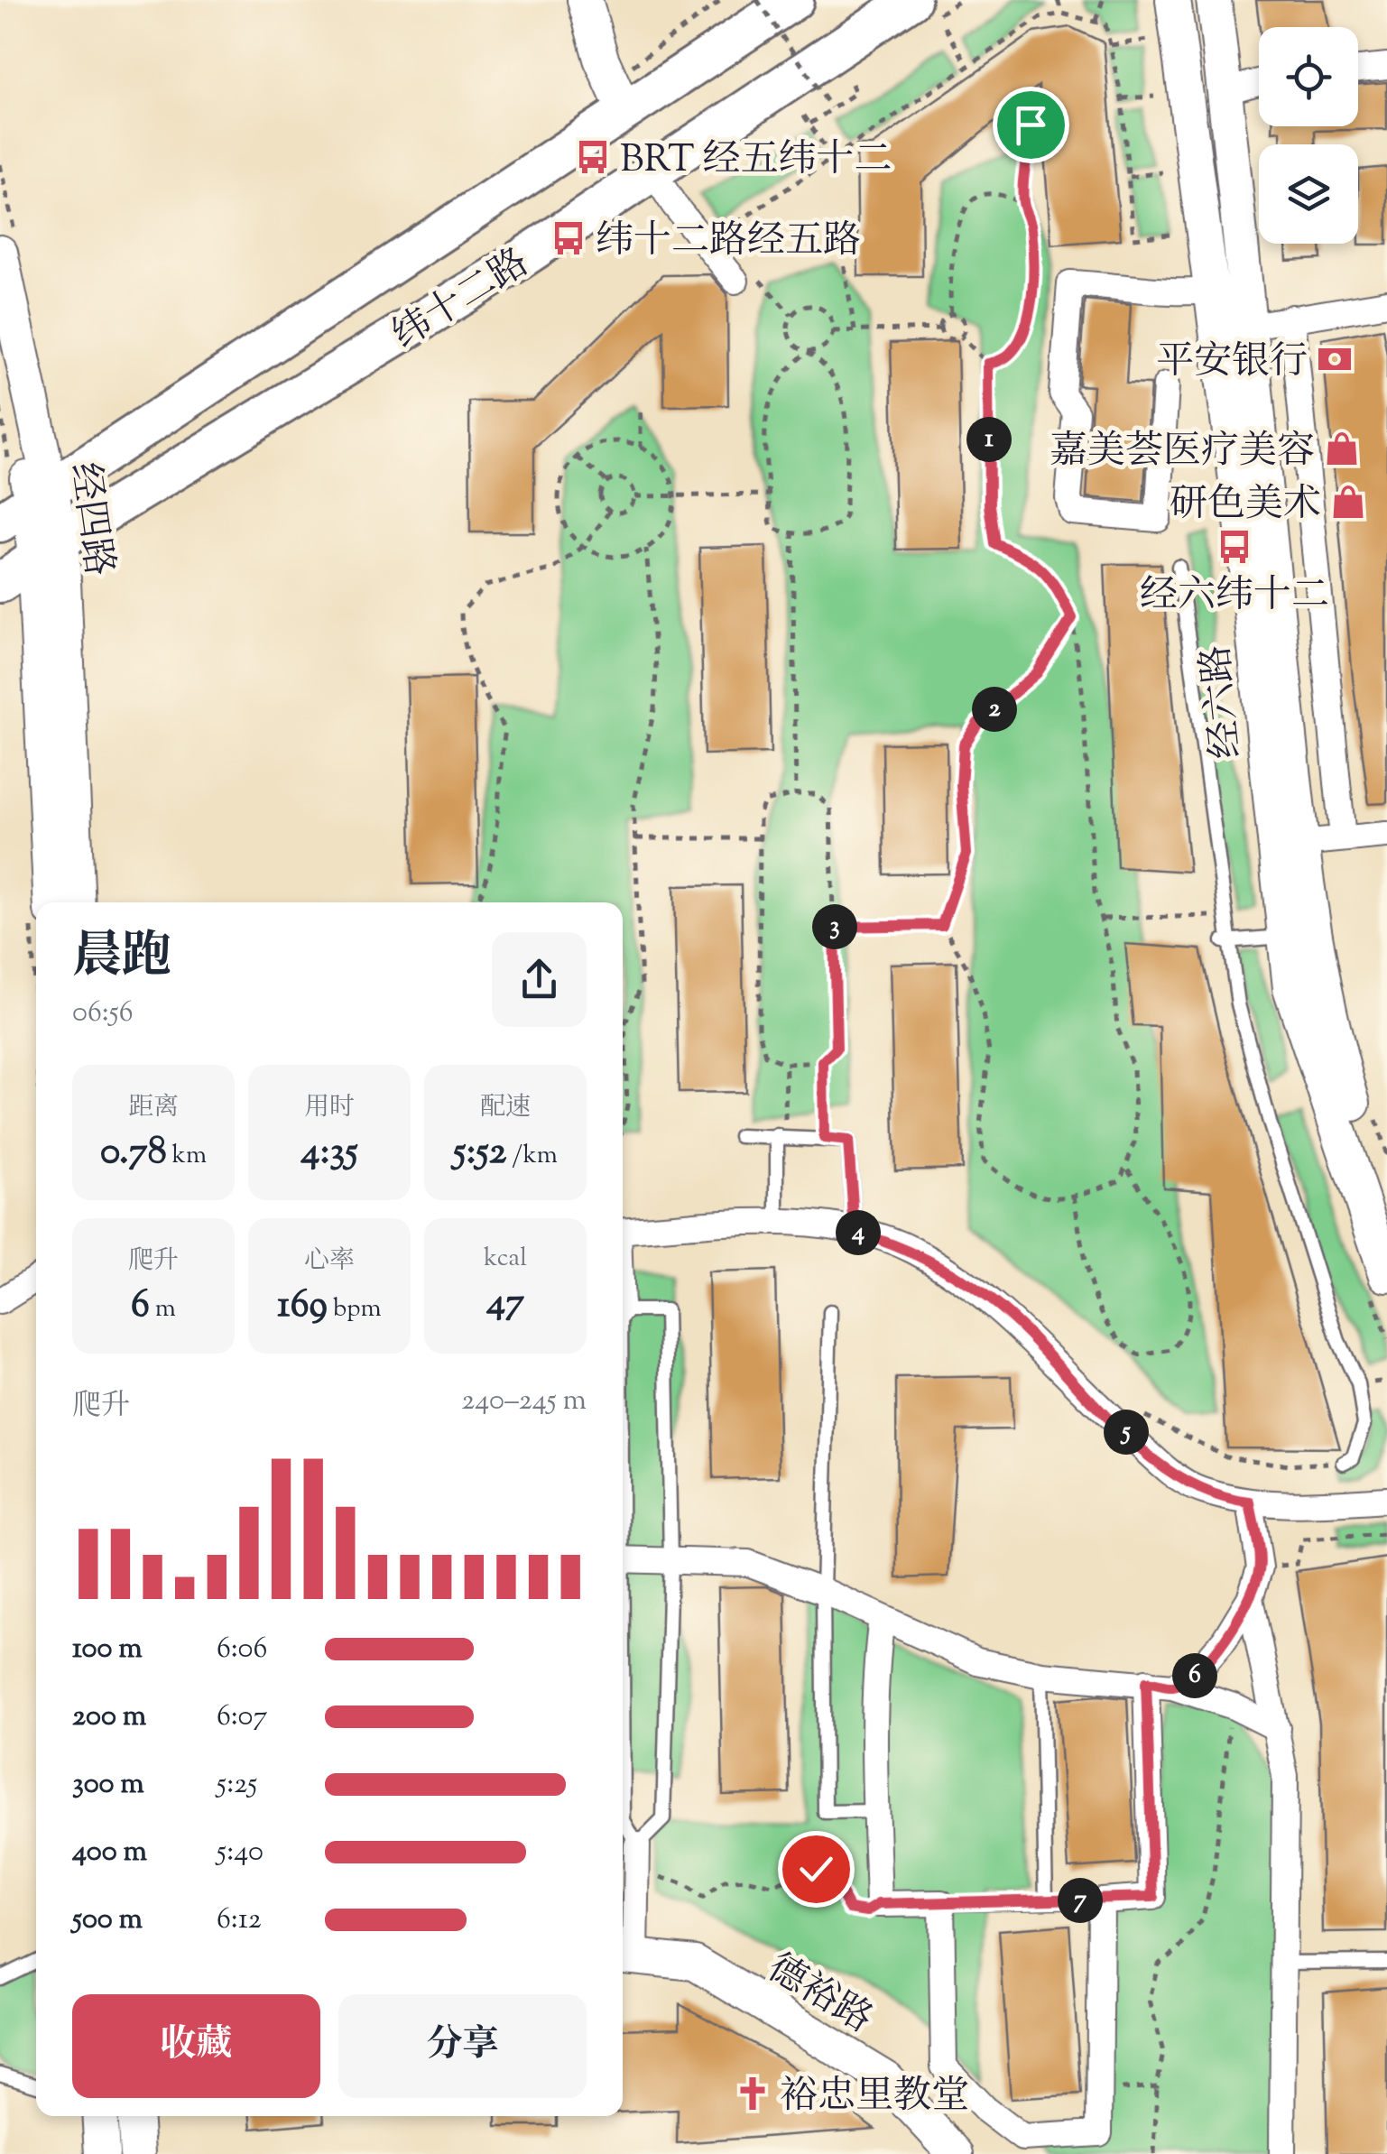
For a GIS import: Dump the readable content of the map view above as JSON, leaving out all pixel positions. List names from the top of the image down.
{
  "streets": {
    "main road": [
      "纬十二路",
      "经四路",
      "经六路",
      "德裕路"
    ]
  },
  "crossings": [
    ["纬十二路", "经四路"]
  ],
  "places": {
    "bus stop": ["BRT 经五纬十二", "纬十二路经五路", "经六纬十二"],
    "bank": ["平安银行"],
    "shop": ["嘉美荟医疗美容", "研色美术"],
    "church": ["裕忠里教堂"]
  },
  "page": {
    "pins": [
      "1",
      "2",
      "3",
      "4",
      "5",
      "6",
      "7"
    ],
    "heading": ["晨跑", "06:56"],
    "stats": [
      ["距离", "0.78 km"],
      ["用时", "4:35"],
      ["配速", "5:52 /km"],
      ["爬升", "6 m"],
      ["心率", "169 bpm"],
      ["kcal", "47"]
    ],
    "chart": ["爬升", "240–245 m"],
    "list": [
      {
        "name": "100 m",
        "note": "6:06"
      },
      {
        "name": "200 m",
        "note": "6:07"
      },
      {
        "name": "300 m",
        "note": "5:25"
      },
      {
        "name": "400 m",
        "note": "5:40"
      },
      {
        "name": "500 m",
        "note": "6:12"
      }
    ],
    "buttons": ["收藏", "分享"]
  }
}
